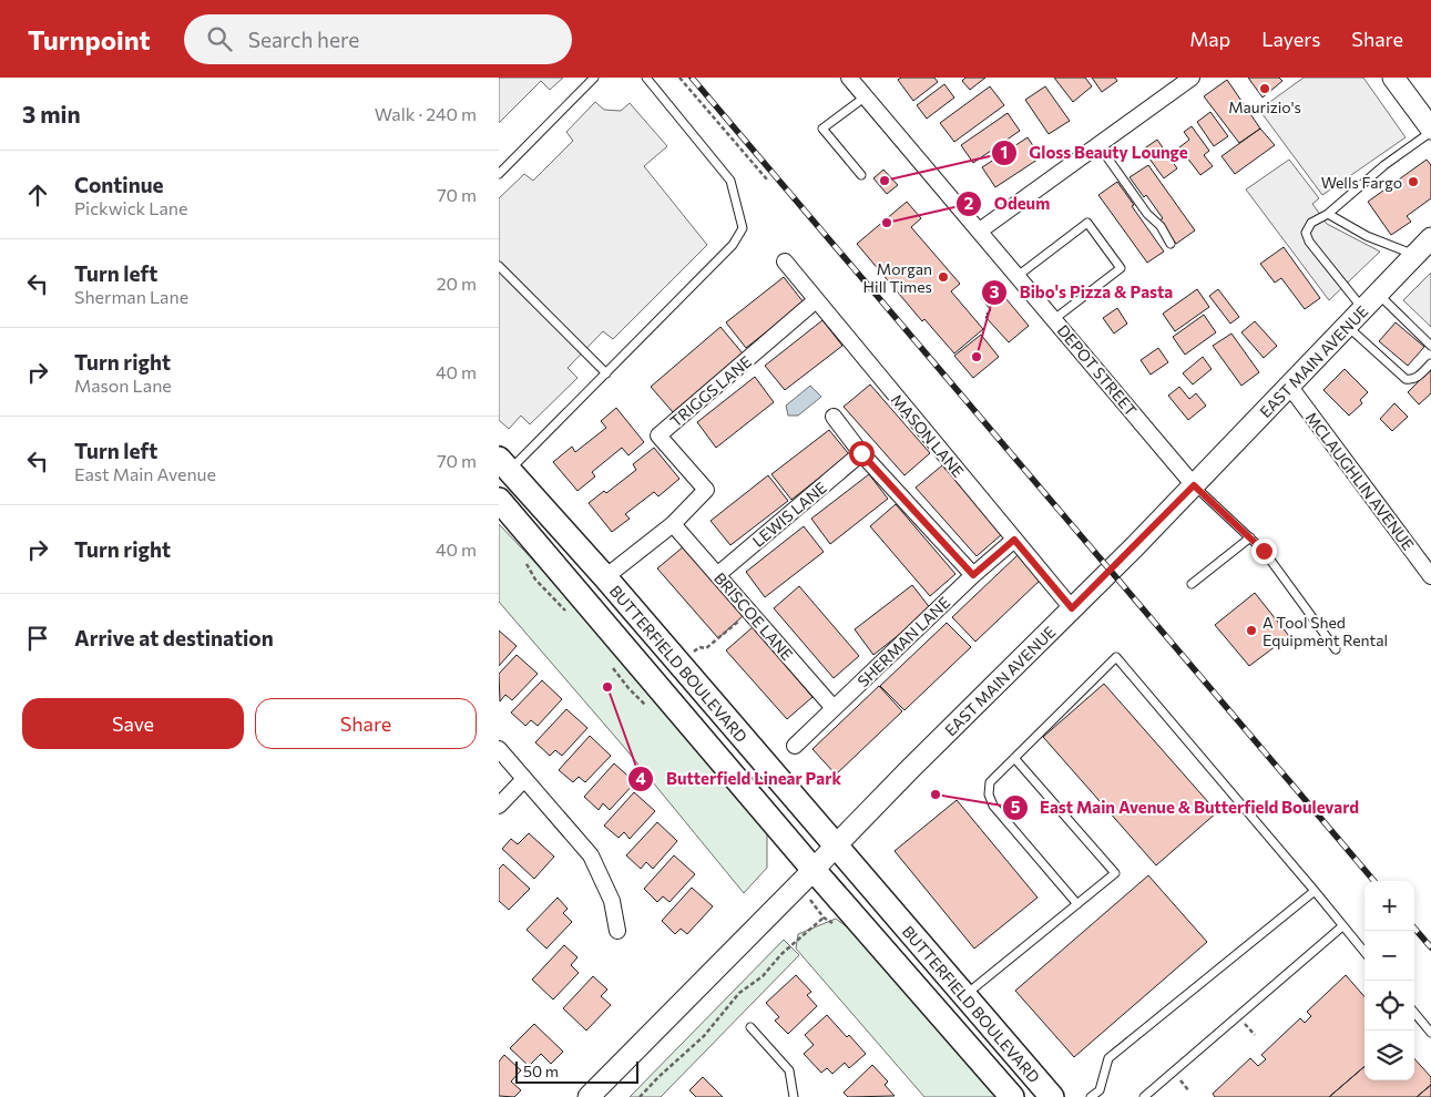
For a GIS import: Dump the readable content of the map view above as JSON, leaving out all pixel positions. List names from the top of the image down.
{
  "streets": {
    "main road": ["EAST MAIN AVENUE", "BUTTERFIELD BOULEVARD"],
    "street": [
      "DEPOT STREET",
      "TRIGGS LANE",
      "MASON LANE",
      "MCLAUGHLIN AVENUE",
      "LEWIS LANE",
      "BRISCOE LANE",
      "SHERMAN LANE"
    ]
  },
  "crossings": [
    ["EAST MAIN AVENUE", "DEPOT STREET"],
    ["EAST MAIN AVENUE", "MASON LANE"],
    ["EAST MAIN AVENUE", "MCLAUGHLIN AVENUE"],
    ["EAST MAIN AVENUE", "BUTTERFIELD BOULEVARD"],
    ["TRIGGS LANE", "MASON LANE"],
    ["TRIGGS LANE", "BRISCOE LANE"],
    ["MASON LANE", "SHERMAN LANE"],
    ["LEWIS LANE", "BRISCOE LANE"],
    ["BRISCOE LANE", "SHERMAN LANE"]
  ],
  "places": [
    "Maurizio's",
    "Gloss Beauty Lounge",
    "Wells Fargo",
    "Odeum",
    "Morgan Hill Times",
    "Bibo's Pizza & Pasta",
    "A Tool Shed Equipment Rental",
    "Butterfield Linear Park",
    "East Main Avenue & Butterfield Boulevard"
  ],
  "scale_bar": "50 m",
  "page": {
    "header": "Turnpoint",
    "search": "Search here",
    "nav": ["Map", "Layers", "Share"],
    "heading": ["3 min", "Walk · 240 m"],
    "list": [
      ["Continue", "Pickwick Lane", "70 m"],
      ["Turn left", "Sherman Lane", "20 m"],
      ["Turn right", "Mason Lane", "40 m"],
      ["Turn left", "East Main Avenue", "70 m"],
      ["Turn right", "40 m"],
      "Arrive at destination"
    ],
    "buttons": ["Save", "Share"],
    "map_buttons": ["+", "−"],
    "scale": "50 m"
  }
}
